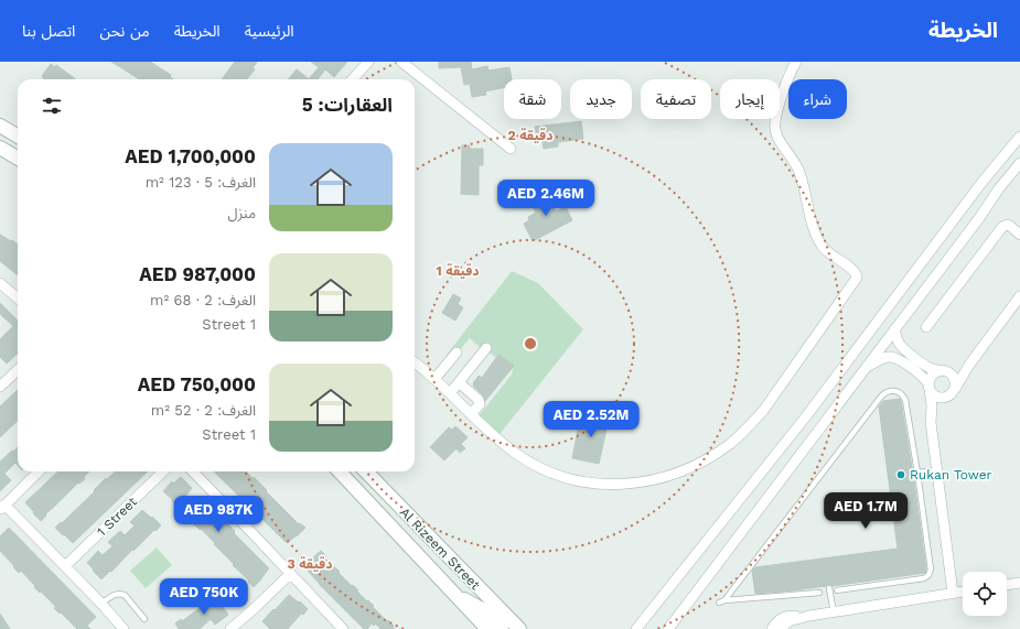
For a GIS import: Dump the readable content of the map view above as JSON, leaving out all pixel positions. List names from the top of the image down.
{
  "streets": {
    "street": ["1 Street", "Al Rizeem Street"]
  },
  "places": ["Rukan Tower"],
  "page": {
    "header": "الخريطة",
    "nav": [
      "الرئيسية",
      "الخريطة",
      "من نحن",
      "اتصل بنا"
    ],
    "chip": [
      "شراء",
      "إيجار",
      "تصفية",
      "جديد",
      "شقة"
    ],
    "heading": "العقارات: 5",
    "list": [
      {
        "name": "AED 1,700,000",
        "note": "الغرف: 5 · 123 m² · منزل"
      },
      {
        "name": "AED 987,000",
        "note": "الغرف: 2 · 68 m² · 1 Street"
      },
      {
        "name": "AED 750,000",
        "note": "الغرف: 2 · 52 m² · 1 Street"
      }
    ],
    "price": [
      "AED 2.46M",
      "AED 2.52M",
      "AED 1.7M",
      "AED 987K",
      "AED 750K"
    ]
  },
  "rings": ["2 دقيقة", "1 دقيقة", "3 دقيقة"]
}
